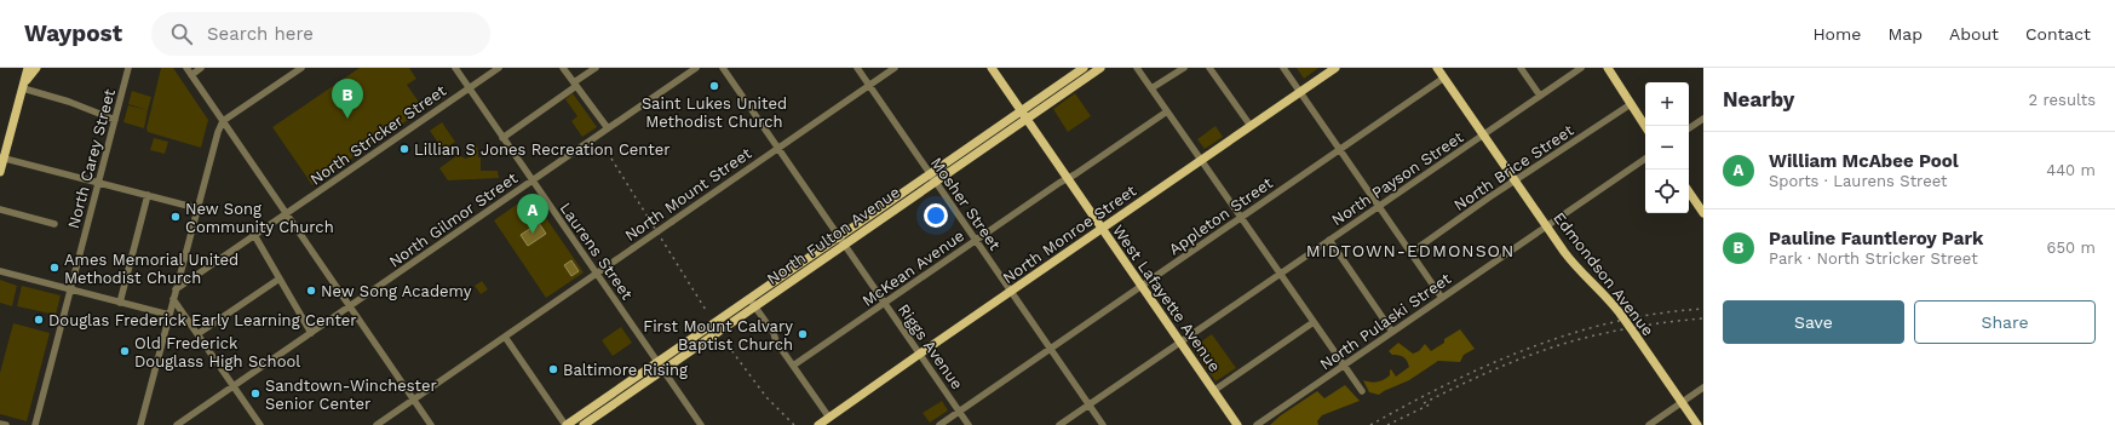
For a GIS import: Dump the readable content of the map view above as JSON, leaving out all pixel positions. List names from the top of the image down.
{
  "streets": {
    "main road": [
      "North Monroe Street",
      "North Fulton Avenue",
      "Edmondson Avenue",
      "West Lafayette Avenue"
    ],
    "street": [
      "North Stricker Street",
      "North Carey Street",
      "North Brice Street",
      "North Payson Street",
      "North Mount Street",
      "Mosher Street",
      "Appleton Street",
      "North Gilmor Street",
      "Laurens Street",
      "McKean Avenue",
      "North Pulaski Street",
      "Riggs Avenue"
    ]
  },
  "crossings": [
    ["North Stricker Street", "Laurens Street"],
    ["North Brice Street", "Edmondson Avenue"],
    ["North Payson Street", "Mosher Street"],
    ["North Payson Street", "Edmondson Avenue"],
    ["North Payson Street", "West Lafayette Avenue"],
    ["North Mount Street", "Mosher Street"],
    ["North Mount Street", "Laurens Street"],
    ["North Mount Street", "Riggs Avenue"],
    ["Mosher Street", "Appleton Street"],
    ["Mosher Street", "North Monroe Street"],
    ["Mosher Street", "North Fulton Avenue"],
    ["Mosher Street", "McKean Avenue"],
    ["Appleton Street", "Edmondson Avenue"],
    ["Appleton Street", "West Lafayette Avenue"],
    ["Appleton Street", "Riggs Avenue"],
    ["North Gilmor Street", "Laurens Street"],
    ["North Monroe Street", "West Lafayette Avenue"],
    ["North Monroe Street", "Riggs Avenue"],
    ["North Fulton Avenue", "Laurens Street"],
    ["North Fulton Avenue", "West Lafayette Avenue"],
    ["North Fulton Avenue", "Riggs Avenue"],
    ["McKean Avenue", "West Lafayette Avenue"],
    ["McKean Avenue", "Riggs Avenue"],
    ["Edmondson Avenue", "North Pulaski Street"]
  ],
  "districts": ["MIDTOWN-EDMONSON"],
  "places": [
    "Saint Lukes United Methodist Church",
    "Lillian S Jones Recreation Center",
    "New Song Community Church",
    "Ames Memorial United Methodist Church",
    "New Song Academy",
    "Douglas Frederick Early Learning Center",
    "First Mount Calvary Baptist Church",
    "Old Frederick Douglass High School",
    "Baltimore Rising",
    "Sandtown-Winchester Senior Center"
  ],
  "page": {
    "header": "Waypost",
    "search": "Search here",
    "nav": [
      "Home",
      "Map",
      "About",
      "Contact"
    ],
    "heading": ["Nearby", "2 results"],
    "pins": ["B", "A"],
    "map_buttons": ["+", "−"],
    "list": [
      {
        "mark": "A",
        "name": "William McAbee Pool",
        "note": "Sports · Laurens Street",
        "value": "440 m"
      },
      {
        "mark": "B",
        "name": "Pauline Fauntleroy Park",
        "note": "Park · North Stricker Street",
        "value": "650 m"
      }
    ],
    "buttons": ["Save", "Share"]
  }
}
